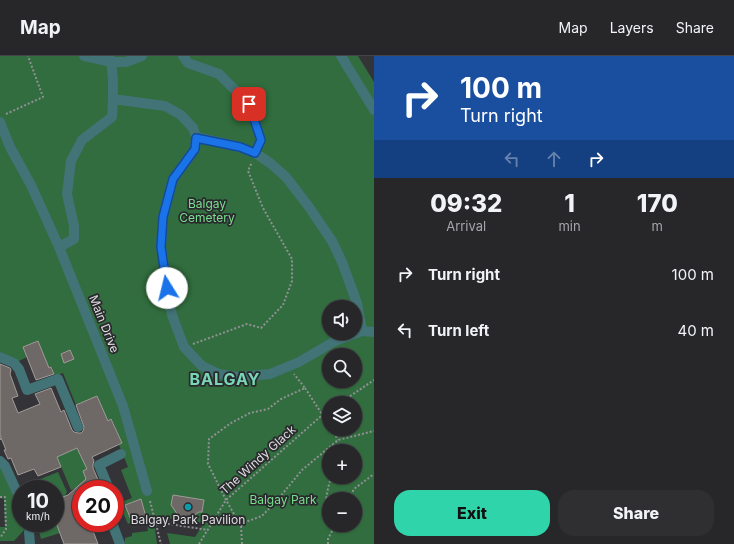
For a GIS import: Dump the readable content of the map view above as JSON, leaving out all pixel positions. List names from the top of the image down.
{
  "streets": {
    "street": ["Main Drive"],
    "path": ["The Windy Glack"]
  },
  "districts": ["BALGAY"],
  "parks": ["Balgay Cemetery", "Balgay Park"],
  "places": ["Balgay Park Pavilion"],
  "page": {
    "header": "Map",
    "nav": ["Map", "Layers", "Share"],
    "turn": ["100 m", "Turn right"],
    "eta": [
      "09:32",
      "Arrival",
      "1",
      "min",
      "170",
      "m"
    ],
    "list": [
      {
        "name": "Turn right",
        "value": "100 m"
      },
      {
        "name": "Turn left",
        "value": "40 m"
      }
    ],
    "map_buttons": ["+", "−"],
    "speed": "10 km/h",
    "limit": "20",
    "buttons": ["Exit", "Share"]
  }
}
